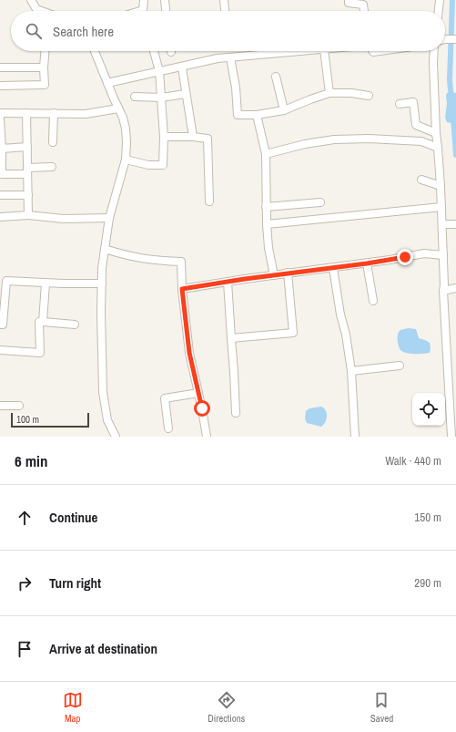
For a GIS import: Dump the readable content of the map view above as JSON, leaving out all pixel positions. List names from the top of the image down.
{
  "scale_bar": "100 m",
  "page": {
    "search": "Search here",
    "scale": "100 m",
    "heading": ["6 min", "Walk · 440 m"],
    "list": [
      ["Continue", "150 m"],
      ["Turn right", "290 m"],
      "Arrive at destination"
    ],
    "nav": ["Map", "Directions", "Saved"]
  }
}
